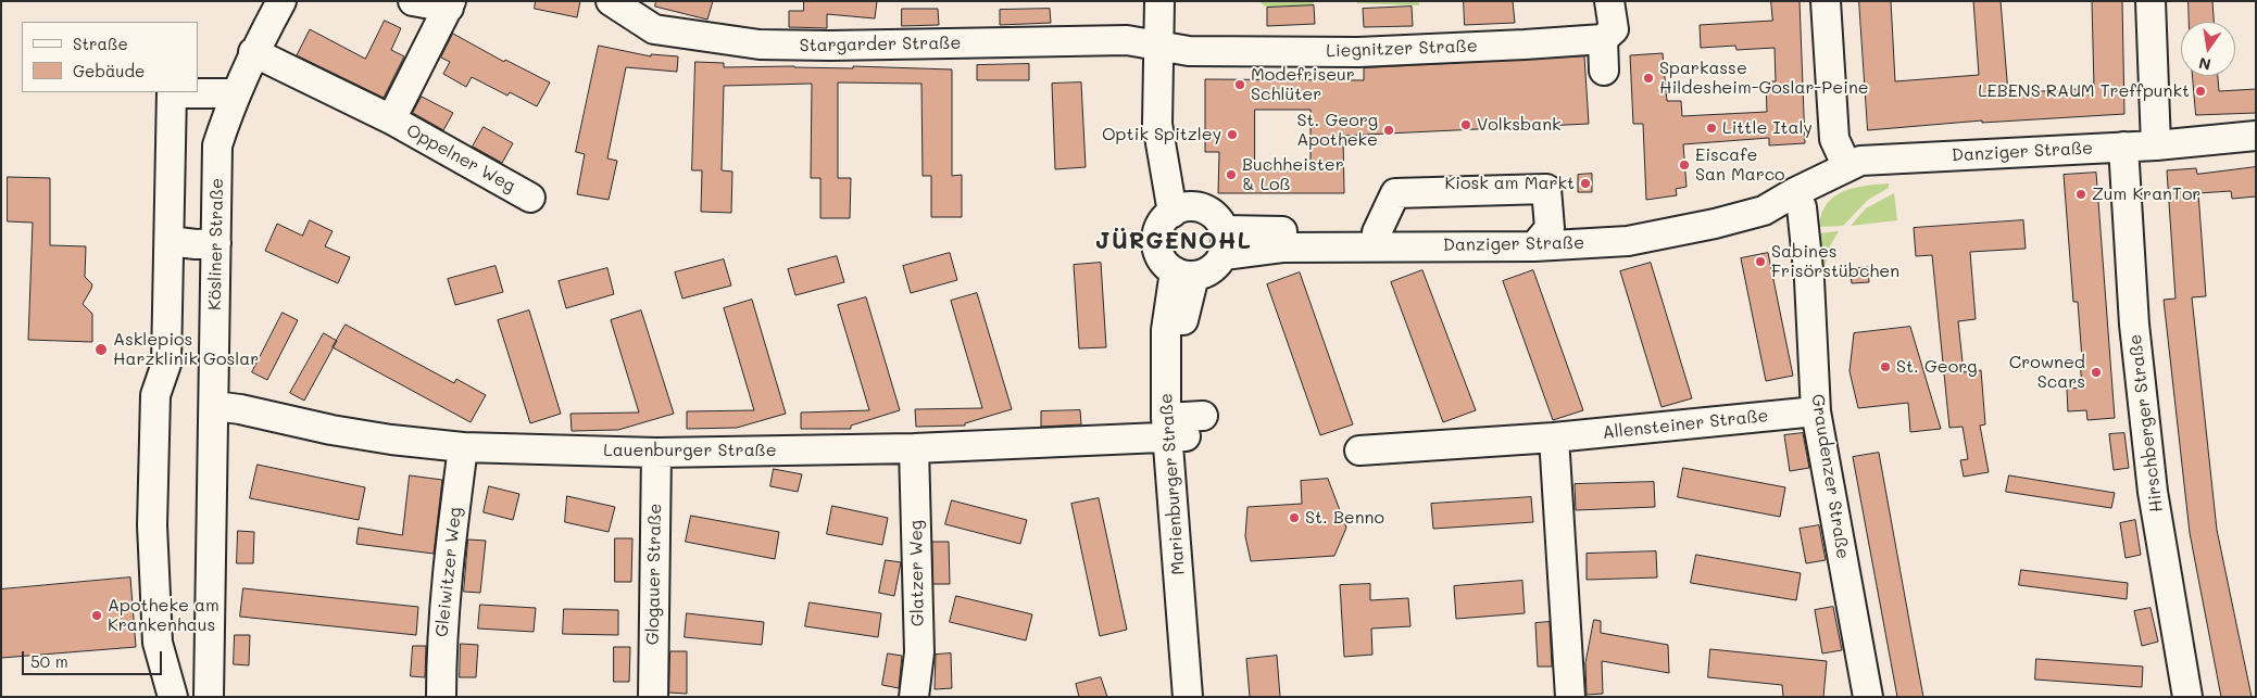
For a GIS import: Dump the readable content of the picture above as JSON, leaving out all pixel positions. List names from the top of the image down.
{
  "streets": {
    "street": [
      "Stargarder Straße",
      "Liegnitzer Straße",
      "Danziger Straße",
      "Oppelner Weg",
      "Kösliner Straße",
      "Hirschberger Straße",
      "Allensteiner Straße",
      "Lauenburger Straße",
      "Graudenzer Straße",
      "Marienburger Straße",
      "Gleiwitzer Weg",
      "Glatzer Weg",
      "Glogauer Straße"
    ]
  },
  "crossings": [
    ["Stargarder Straße", "Liegnitzer Straße"],
    ["Danziger Straße", "Hirschberger Straße"],
    ["Danziger Straße", "Graudenzer Straße"],
    ["Danziger Straße", "Marienburger Straße"],
    ["Oppelner Weg", "Kösliner Straße"],
    ["Kösliner Straße", "Lauenburger Straße"],
    ["Allensteiner Straße", "Graudenzer Straße"],
    ["Lauenburger Straße", "Marienburger Straße"],
    ["Lauenburger Straße", "Gleiwitzer Weg"],
    ["Lauenburger Straße", "Glatzer Weg"],
    ["Lauenburger Straße", "Glogauer Straße"]
  ],
  "districts": ["JÜRGENOHL"],
  "places": [
    "Sparkasse Hildesheim-Goslar-Peine",
    "Modefriseur Schlüter",
    "LEBENS RAUM Treffpunkt",
    "Volksbank",
    "Little Italy",
    "St. Georg Apotheke",
    "Optik Spitzley",
    "Eiscafe San Marco",
    "Buchheister & Loß",
    "Kiosk am Markt",
    "Zum KranTor",
    "Sabines Frisörstübchen",
    "Asklepios Harzklinik Goslar",
    "St. Georg",
    "Crowned Scars",
    "St. Benno",
    "Apotheke am Krankenhaus"
  ],
  "legend": ["Straße", "Gebäude"],
  "scale_bar": "50 m",
  "north": "bottom"
}
